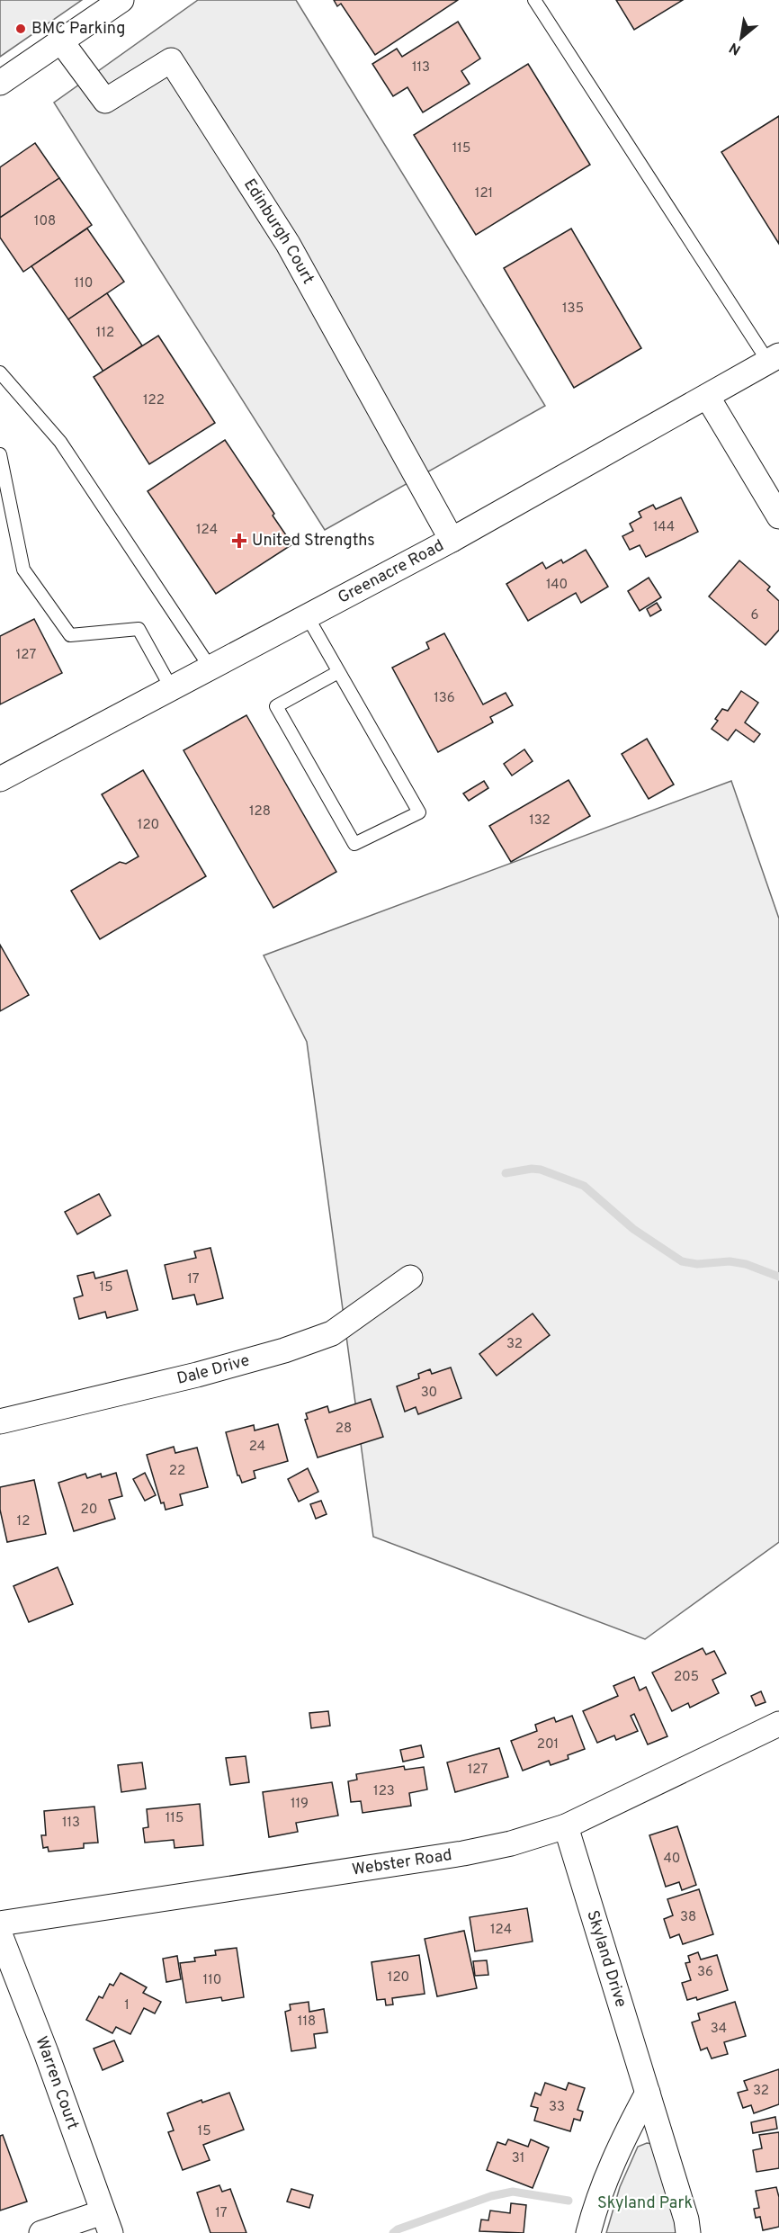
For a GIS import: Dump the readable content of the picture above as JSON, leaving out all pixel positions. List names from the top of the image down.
{
  "streets": {
    "street": [
      "Edinburgh Court",
      "Greenacre Road",
      "Dale Drive",
      "Webster Road",
      "Skyland Drive",
      "Warren Court"
    ]
  },
  "crossings": [
    ["Edinburgh Court", "Greenacre Road"],
    ["Webster Road", "Skyland Drive"]
  ],
  "parks": ["Skyland Park"],
  "places": {
    "other": ["BMC Parking"],
    "health": ["United Strengths"]
  },
  "house_numbers": [
    "113",
    "115",
    "121",
    "108",
    "110",
    "135",
    "112",
    "122",
    "144",
    "124",
    "140",
    "6",
    "127",
    "136",
    "128",
    "132",
    "120",
    "17",
    "15",
    "32",
    "30",
    "28",
    "24",
    "22",
    "20",
    "12",
    "205",
    "201",
    "127",
    "123",
    "119",
    "115",
    "113",
    "40",
    "38",
    "124",
    "36",
    "120",
    "110",
    "1",
    "118",
    "34",
    "32",
    "33",
    "15",
    "31",
    "17"
  ],
  "north": "bottom left"
}
